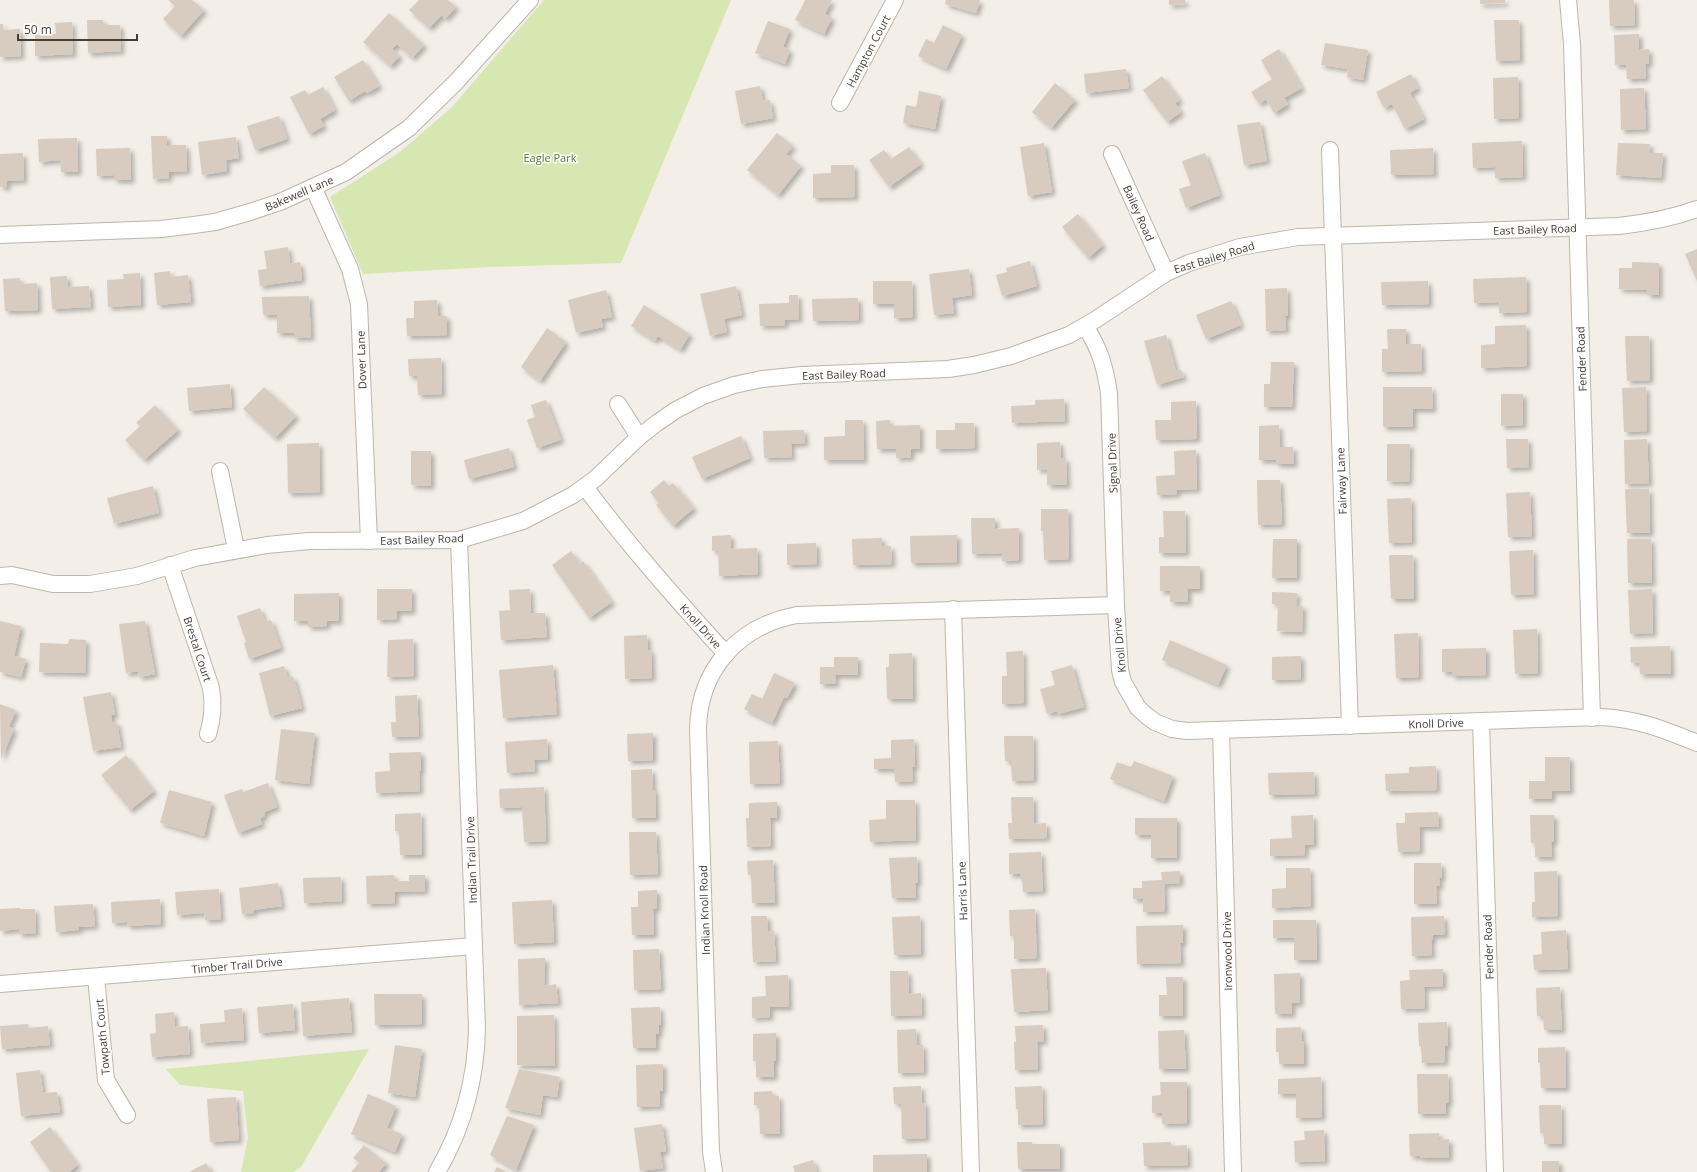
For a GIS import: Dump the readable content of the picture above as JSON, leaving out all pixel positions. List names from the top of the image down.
{
  "streets": {
    "street": [
      "Hampton Court",
      "Bakewell Lane",
      "Bailey Road",
      "East Bailey Road",
      "Fender Road",
      "Dover Lane",
      "Signal Drive",
      "Fairway Lane",
      "Knoll Drive",
      "Brestal Court",
      "Indian Trail Drive",
      "Harris Lane",
      "Indian Knoll Road",
      "Ironwood Drive",
      "Timber Trail Drive",
      "Towpath Court"
    ]
  },
  "crossings": [
    ["Bakewell Lane", "Dover Lane"],
    ["Bailey Road", "East Bailey Road"],
    ["East Bailey Road", "Fender Road"],
    ["East Bailey Road", "Dover Lane"],
    ["East Bailey Road", "Signal Drive"],
    ["East Bailey Road", "Fairway Lane"],
    ["East Bailey Road", "Knoll Drive"],
    ["East Bailey Road", "Brestal Court"],
    ["East Bailey Road", "Indian Trail Drive"],
    ["Fender Road", "Knoll Drive"],
    ["Signal Drive", "Knoll Drive"],
    ["Fairway Lane", "Knoll Drive"],
    ["Knoll Drive", "Harris Lane"],
    ["Knoll Drive", "Indian Knoll Road"],
    ["Knoll Drive", "Ironwood Drive"],
    ["Indian Trail Drive", "Timber Trail Drive"],
    ["Timber Trail Drive", "Towpath Court"]
  ],
  "parks": ["Eagle Park"],
  "scale_bar": "50 m"
}
